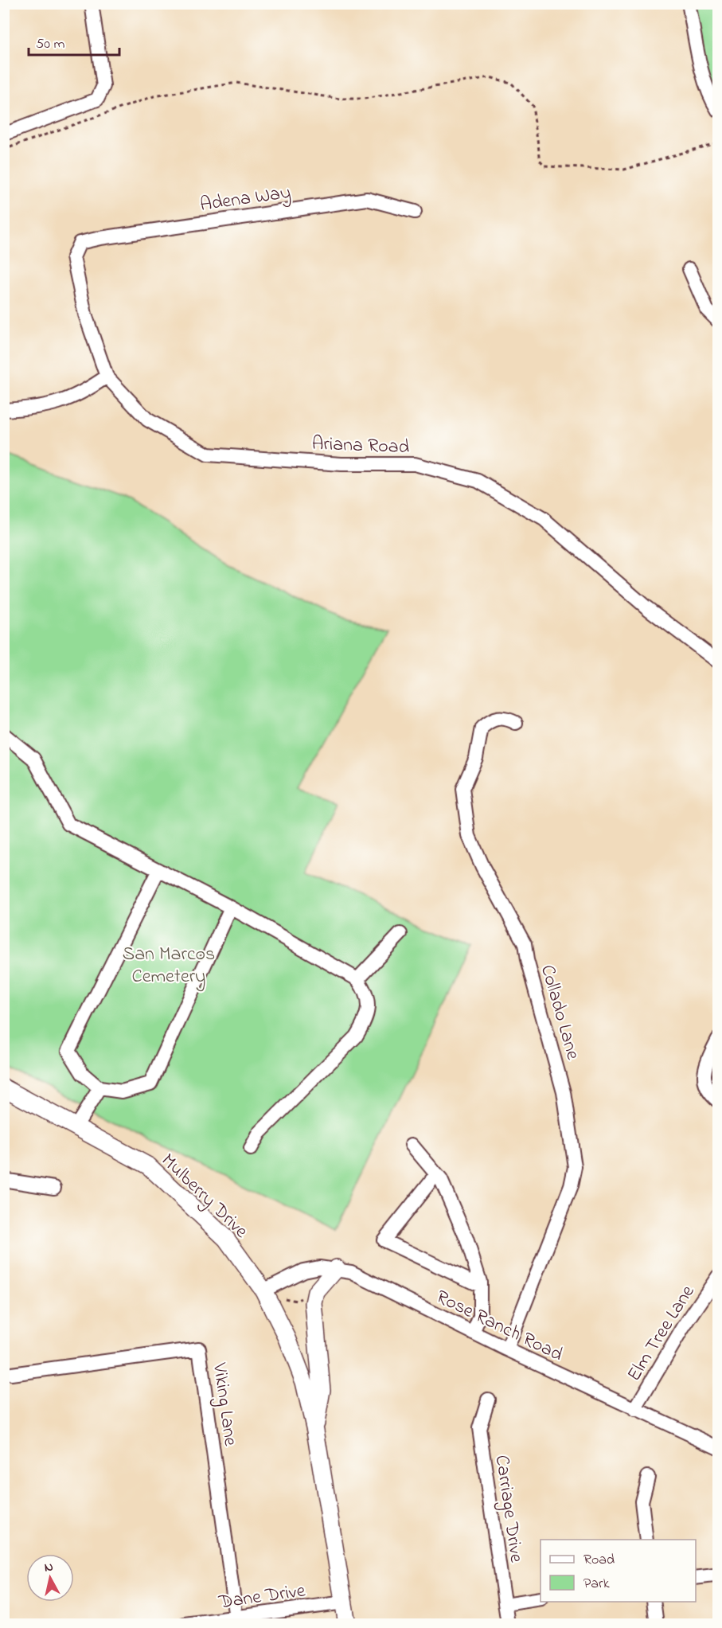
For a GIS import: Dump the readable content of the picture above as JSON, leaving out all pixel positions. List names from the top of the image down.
{
  "streets": {
    "main road": ["Mulberry Drive"],
    "street": [
      "Adena Way",
      "Ariana Road",
      "Collado Lane",
      "Rose Ranch Road",
      "Elm Tree Lane",
      "Viking Lane",
      "Carriage Drive",
      "Dane Drive"
    ]
  },
  "crossings": [
    ["Adena Way", "Ariana Road"],
    ["Collado Lane", "Rose Ranch Road"],
    ["Mulberry Drive", "Rose Ranch Road"],
    ["Mulberry Drive", "Dane Drive"],
    ["Rose Ranch Road", "Elm Tree Lane"],
    ["Viking Lane", "Dane Drive"]
  ],
  "parks": ["San Marcos Cemetery"],
  "legend": ["Road", "Park"],
  "scale_bar": "50 m",
  "north": "top"
}
